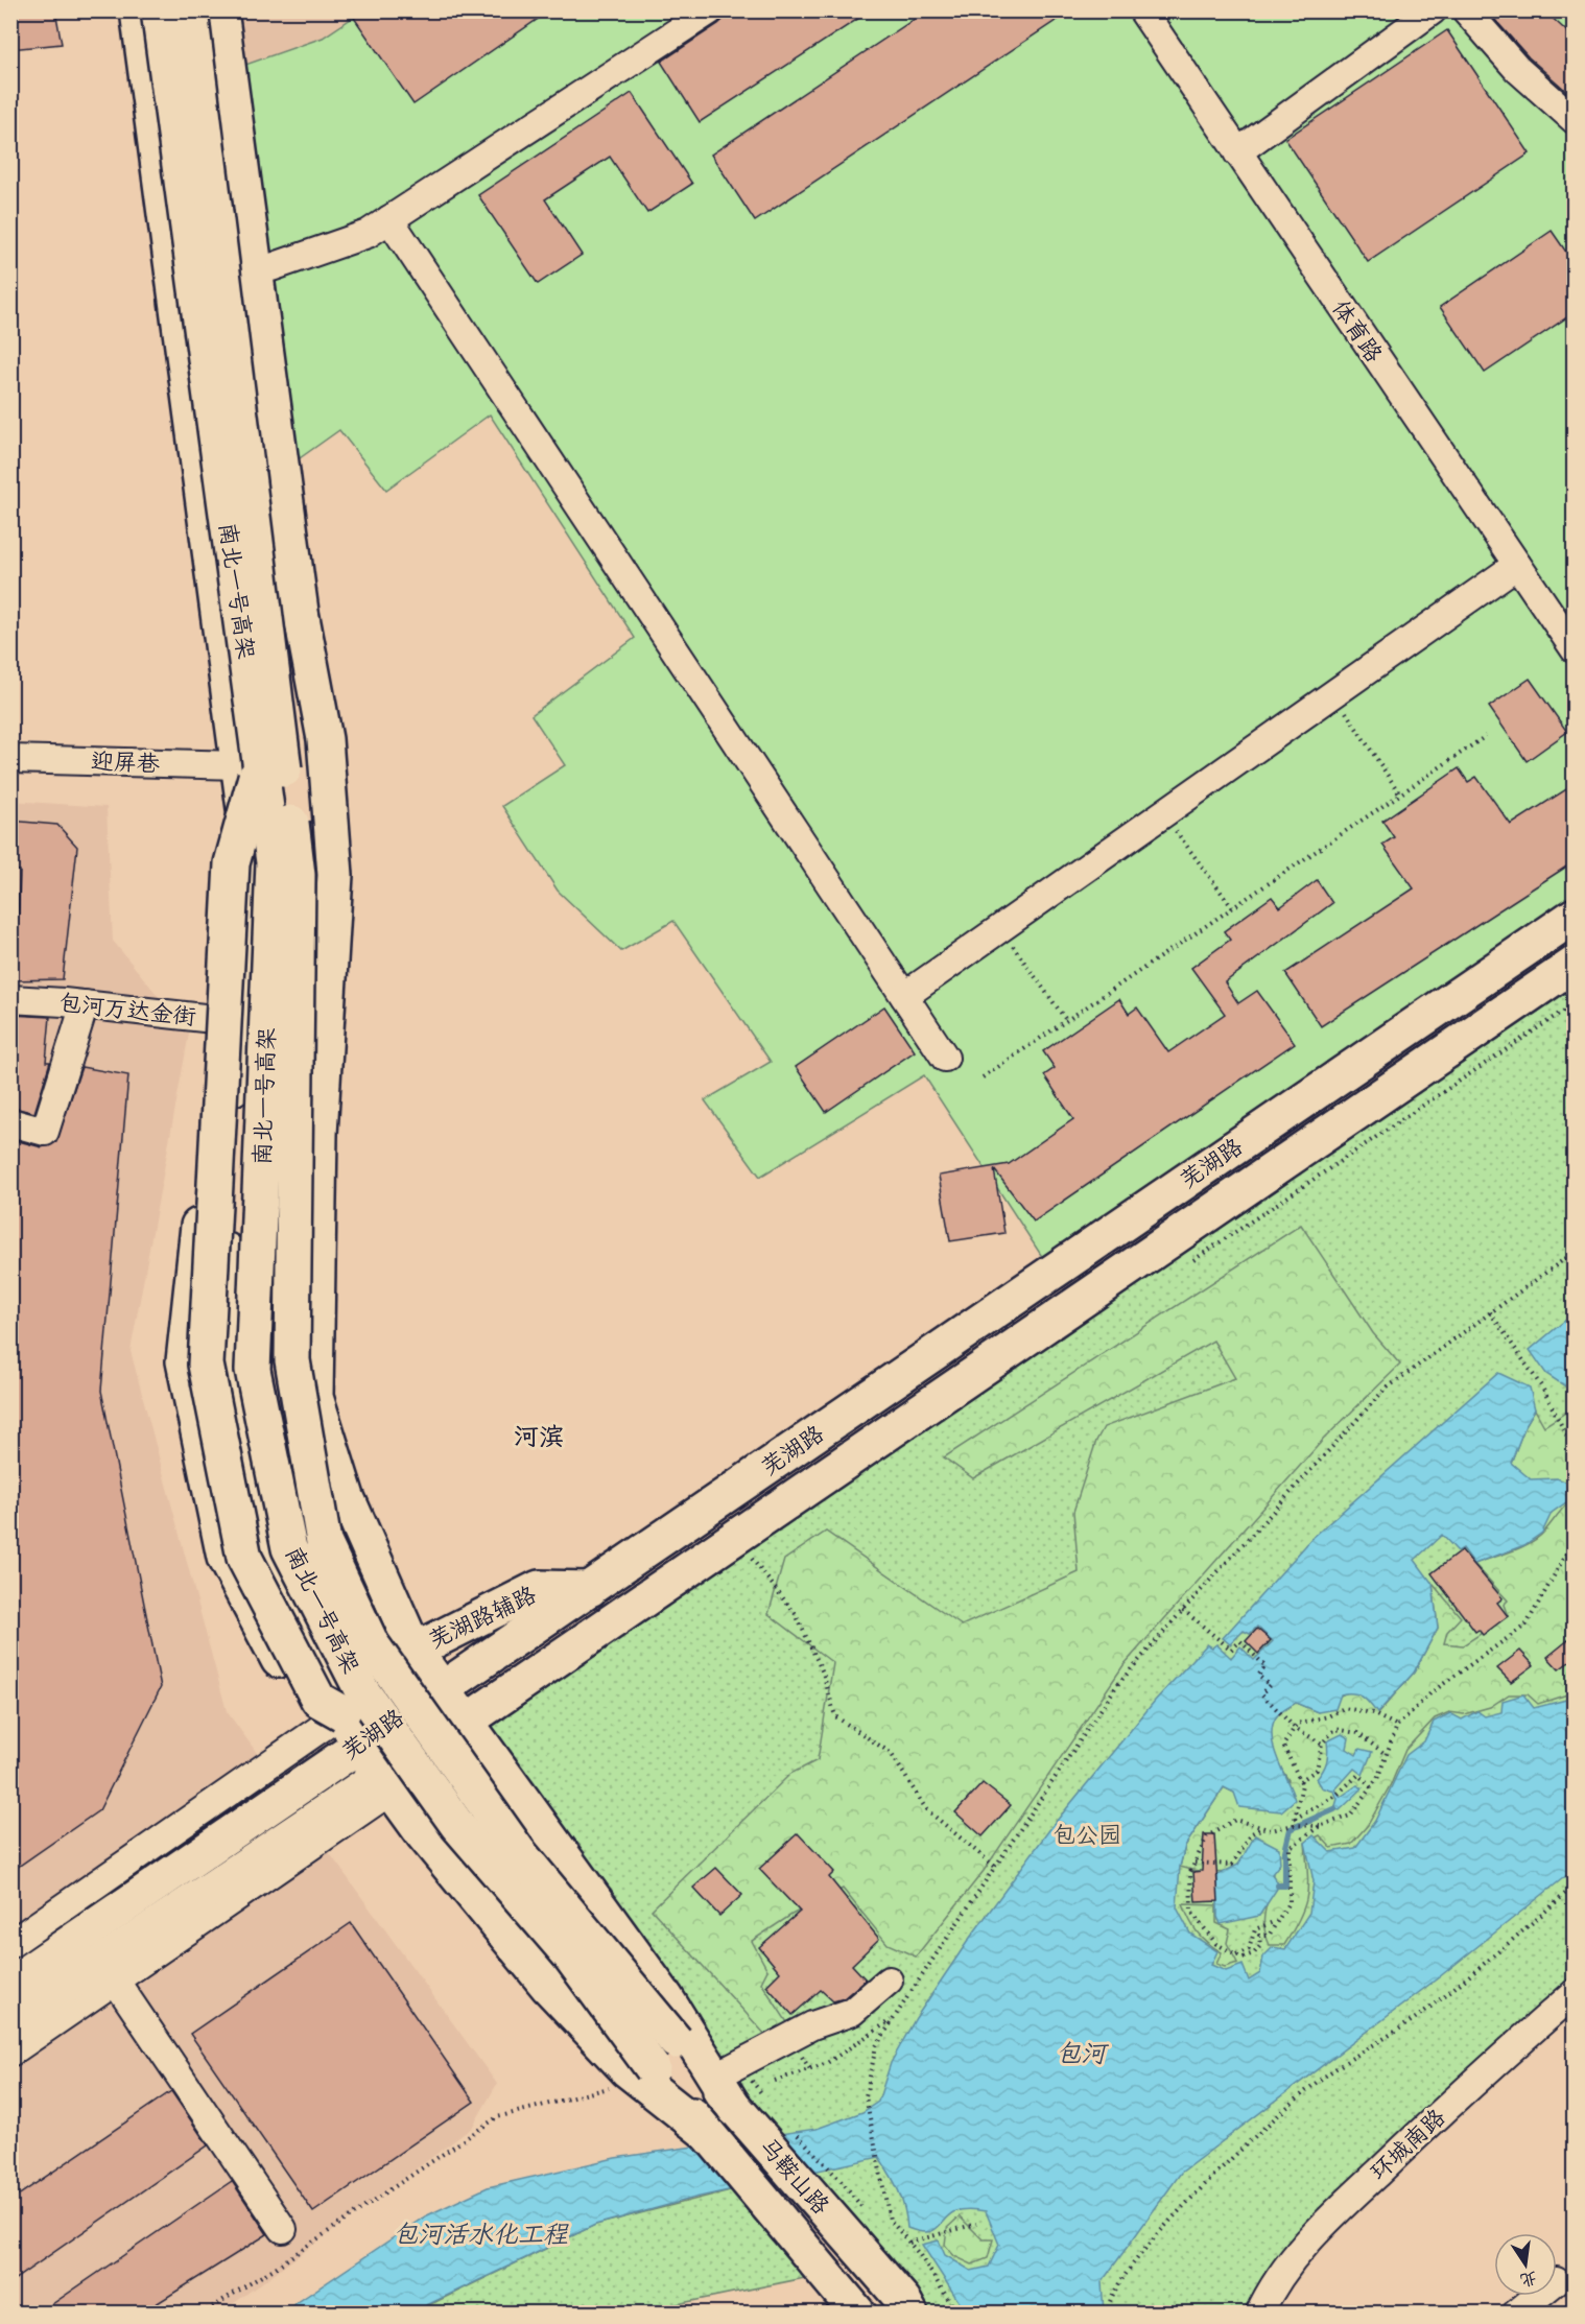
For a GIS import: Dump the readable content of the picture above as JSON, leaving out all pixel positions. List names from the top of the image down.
{
  "streets": {
    "main road": [
      "南北一号高架",
      "芜湖路",
      "芜湖路辅路",
      "马鞍山路"
    ],
    "street": [
      "体育路",
      "迎屏巷",
      "包河万达金街",
      "环城南路"
    ]
  },
  "crossings": [
    ["南北一号高架", "迎屏巷"],
    ["南北一号高架", "马鞍山路"],
    ["芜湖路", "芜湖路辅路"]
  ],
  "districts": ["河滨"],
  "water": ["包河", "包河活水化工程"],
  "parks": ["包公园"],
  "north": "bottom"
}
